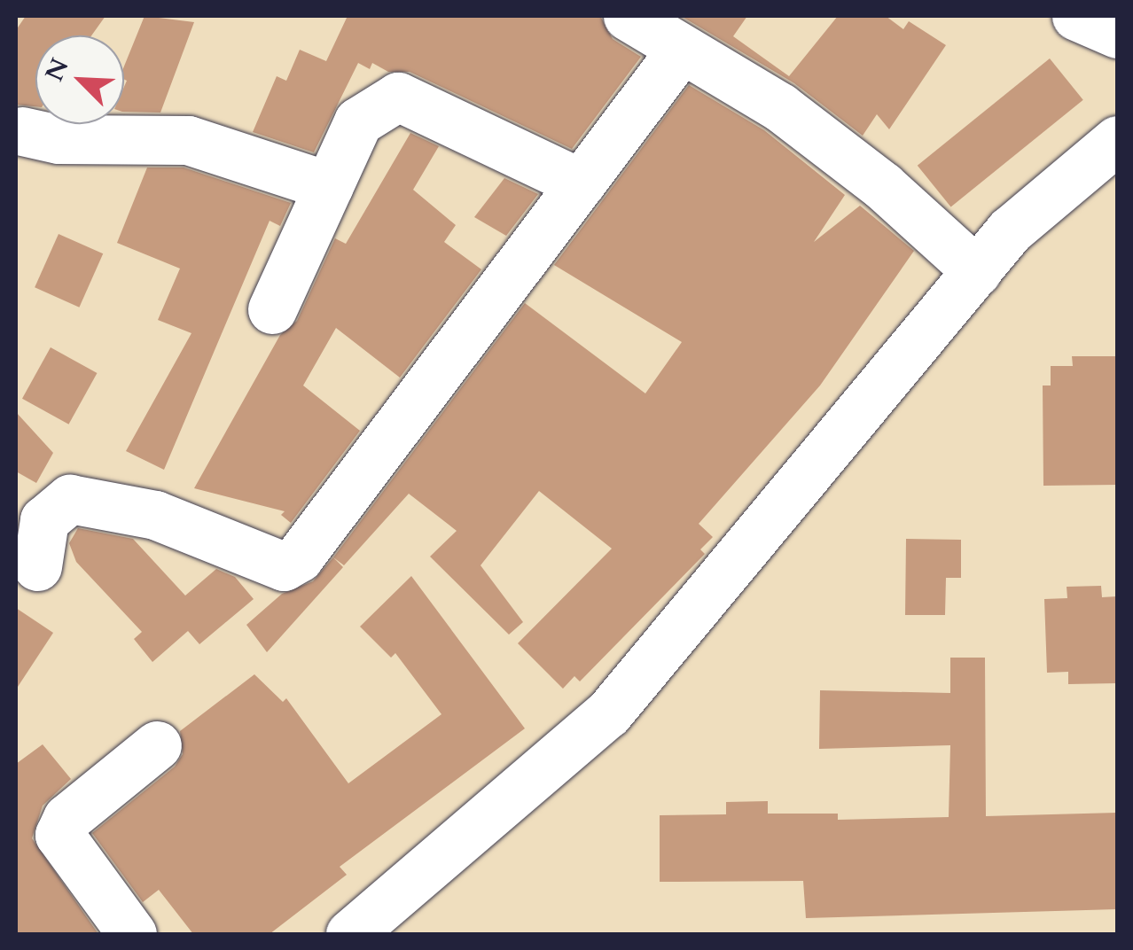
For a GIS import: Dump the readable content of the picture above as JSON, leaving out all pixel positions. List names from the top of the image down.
{
  "north": "top left"
}
